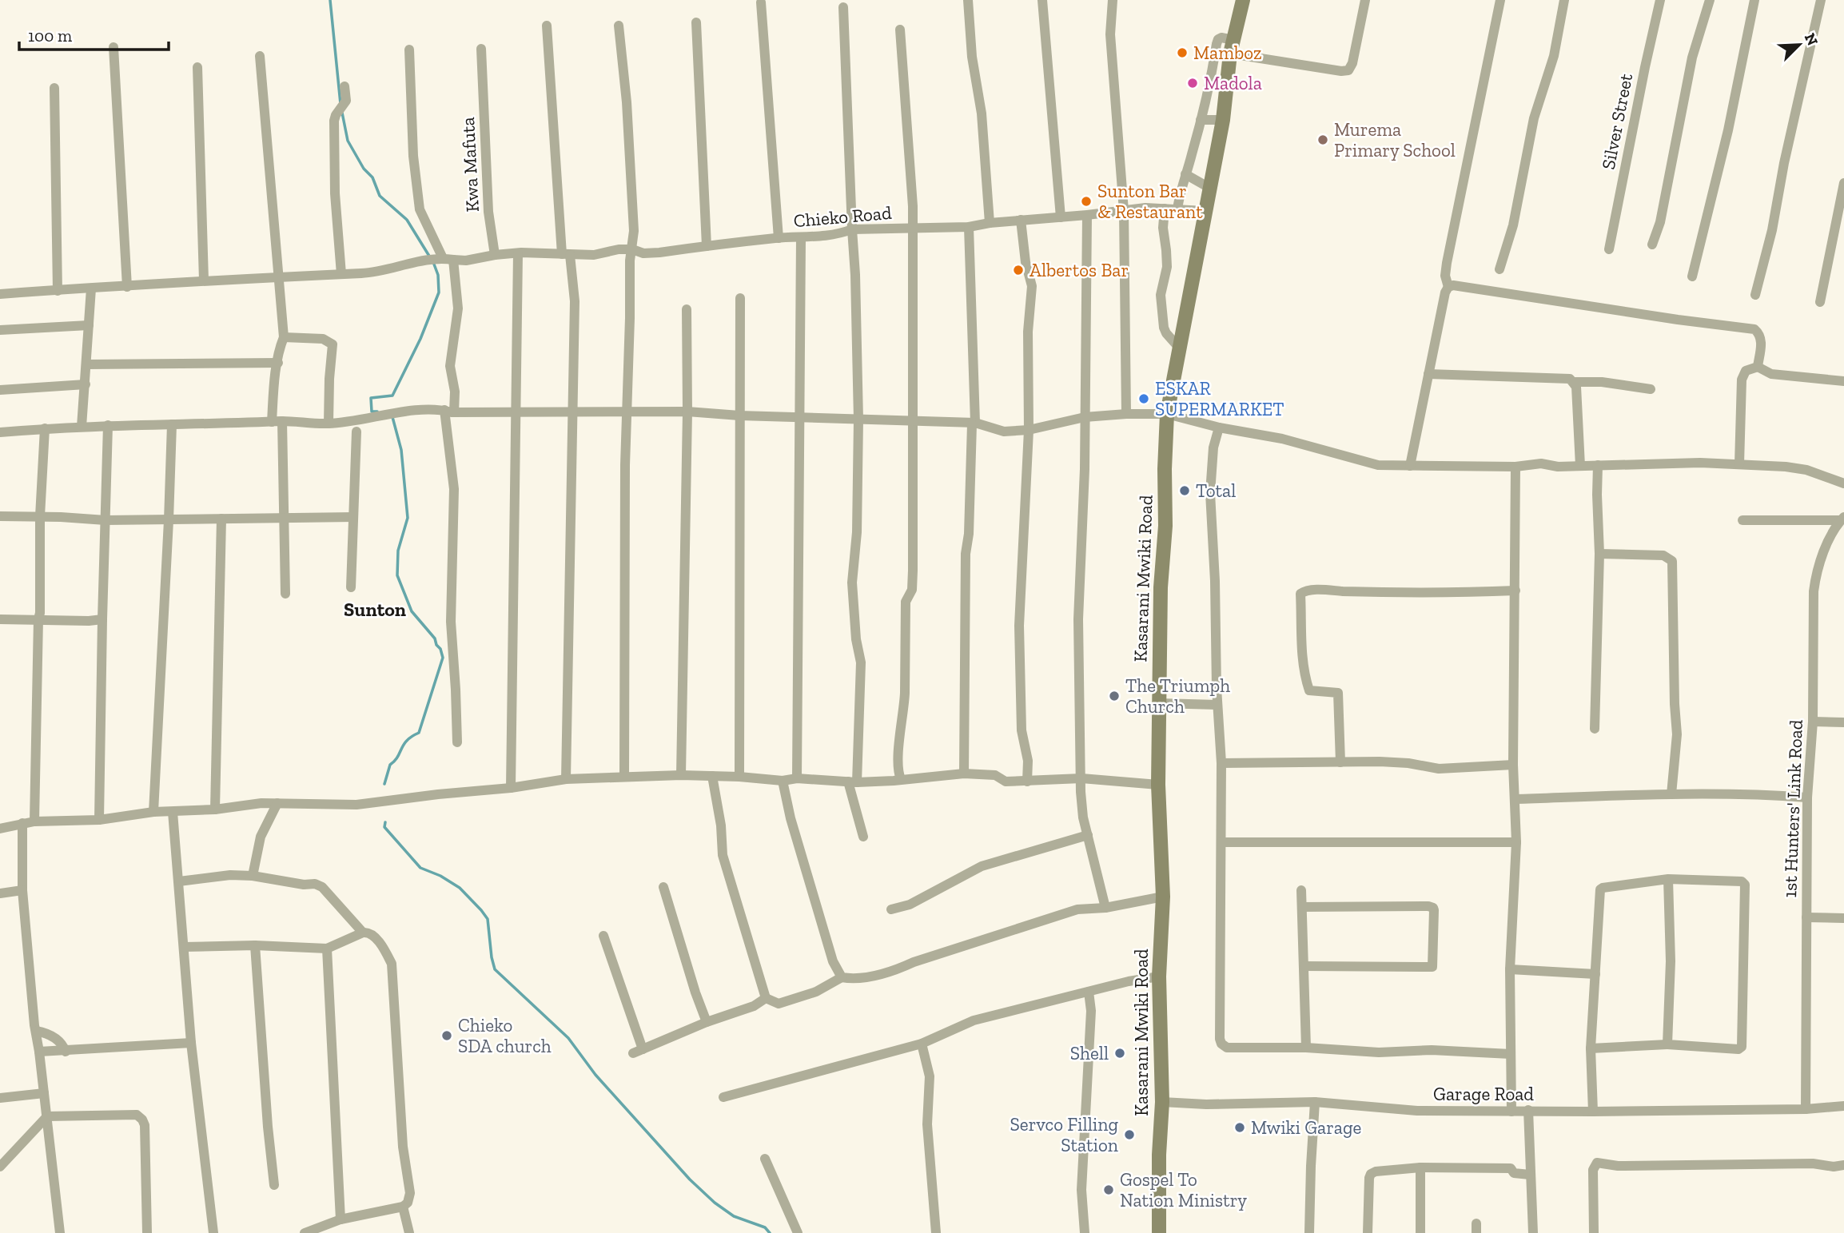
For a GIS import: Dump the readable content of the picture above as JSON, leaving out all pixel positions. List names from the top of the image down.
{
  "streets": {
    "main road": ["Kasarani Mwiki Road"],
    "street": [
      "Silver Street",
      "Kwa Mafuta",
      "Chieko Road",
      "1st Hunters' Link Road",
      "Garage Road"
    ]
  },
  "crossings": [
    ["Chieko Road", "Kasarani Mwiki Road"],
    ["Kasarani Mwiki Road", "Garage Road"],
    ["1st Hunters' Link Road", "Garage Road"]
  ],
  "districts": ["Sunton"],
  "places": [
    "Mamboz",
    "Madola",
    "Murema Primary School",
    "Sunton Bar & Restaurant",
    "Albertos Bar",
    "ESKAR SUPERMARKET",
    "Total",
    "The Triumph Church",
    "Chieko SDA church",
    "Shell",
    "Mwiki Garage",
    "Servco Filling Station",
    "Gospel To Nation Ministry"
  ],
  "scale_bar": "100 m",
  "north": "top right"
}
